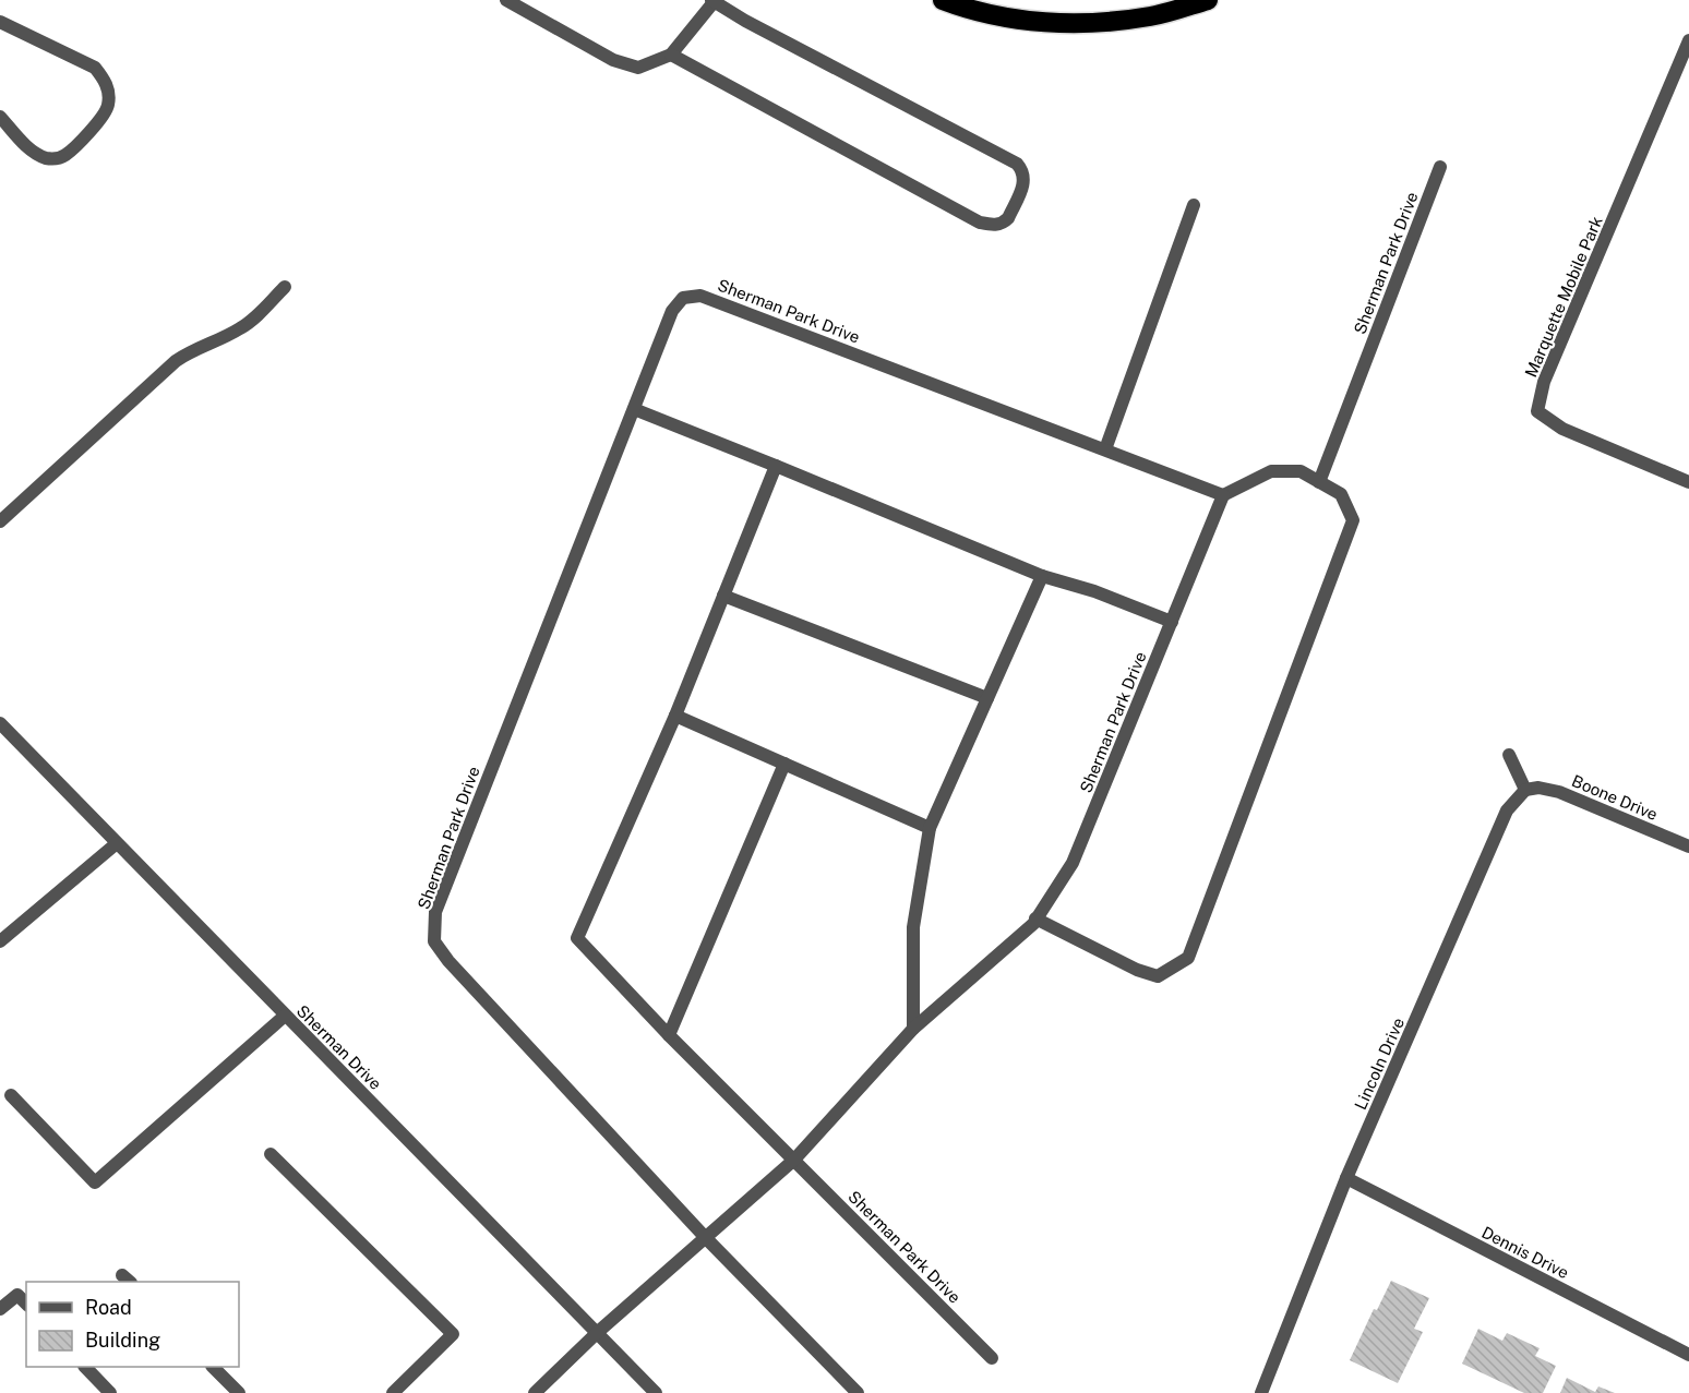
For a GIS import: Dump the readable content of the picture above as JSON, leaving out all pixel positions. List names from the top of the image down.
{
  "streets": {
    "street": [
      "Sherman Park Drive",
      "Marquette Mobile Park",
      "Boone Drive",
      "Sherman Drive",
      "Lincoln Drive",
      "Dennis Drive"
    ]
  },
  "crossings": [
    ["Sherman Park Drive", "Sherman Drive"],
    ["Boone Drive", "Lincoln Drive"],
    ["Lincoln Drive", "Dennis Drive"]
  ],
  "legend": ["Road", "Building"]
}
